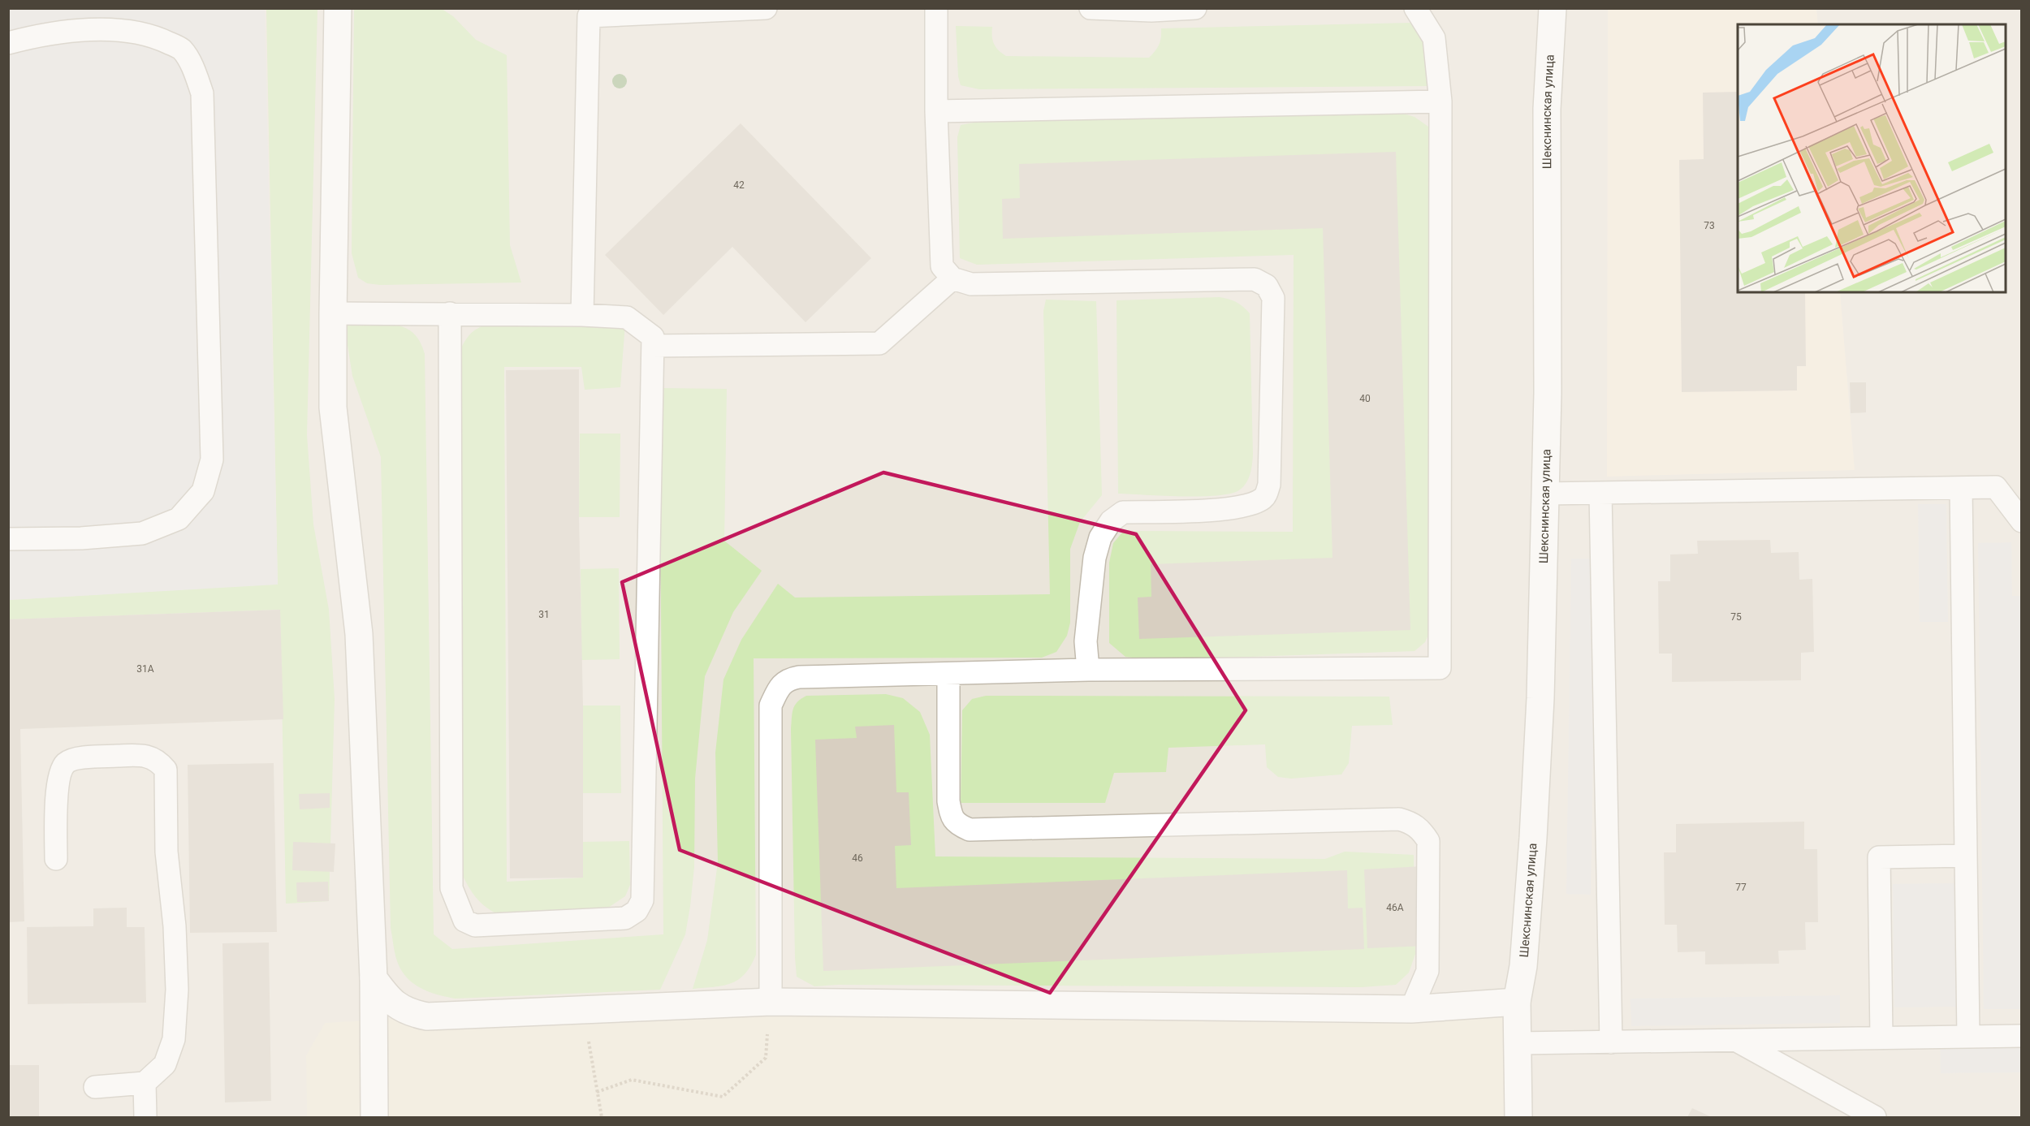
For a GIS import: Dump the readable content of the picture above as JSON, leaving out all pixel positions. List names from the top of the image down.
{
  "streets": {
    "street": ["Шекснинская улица"]
  },
  "house_numbers": [
    "42",
    "73",
    "40",
    "31",
    "75",
    "31А",
    "46",
    "77",
    "46А"
  ]
}
